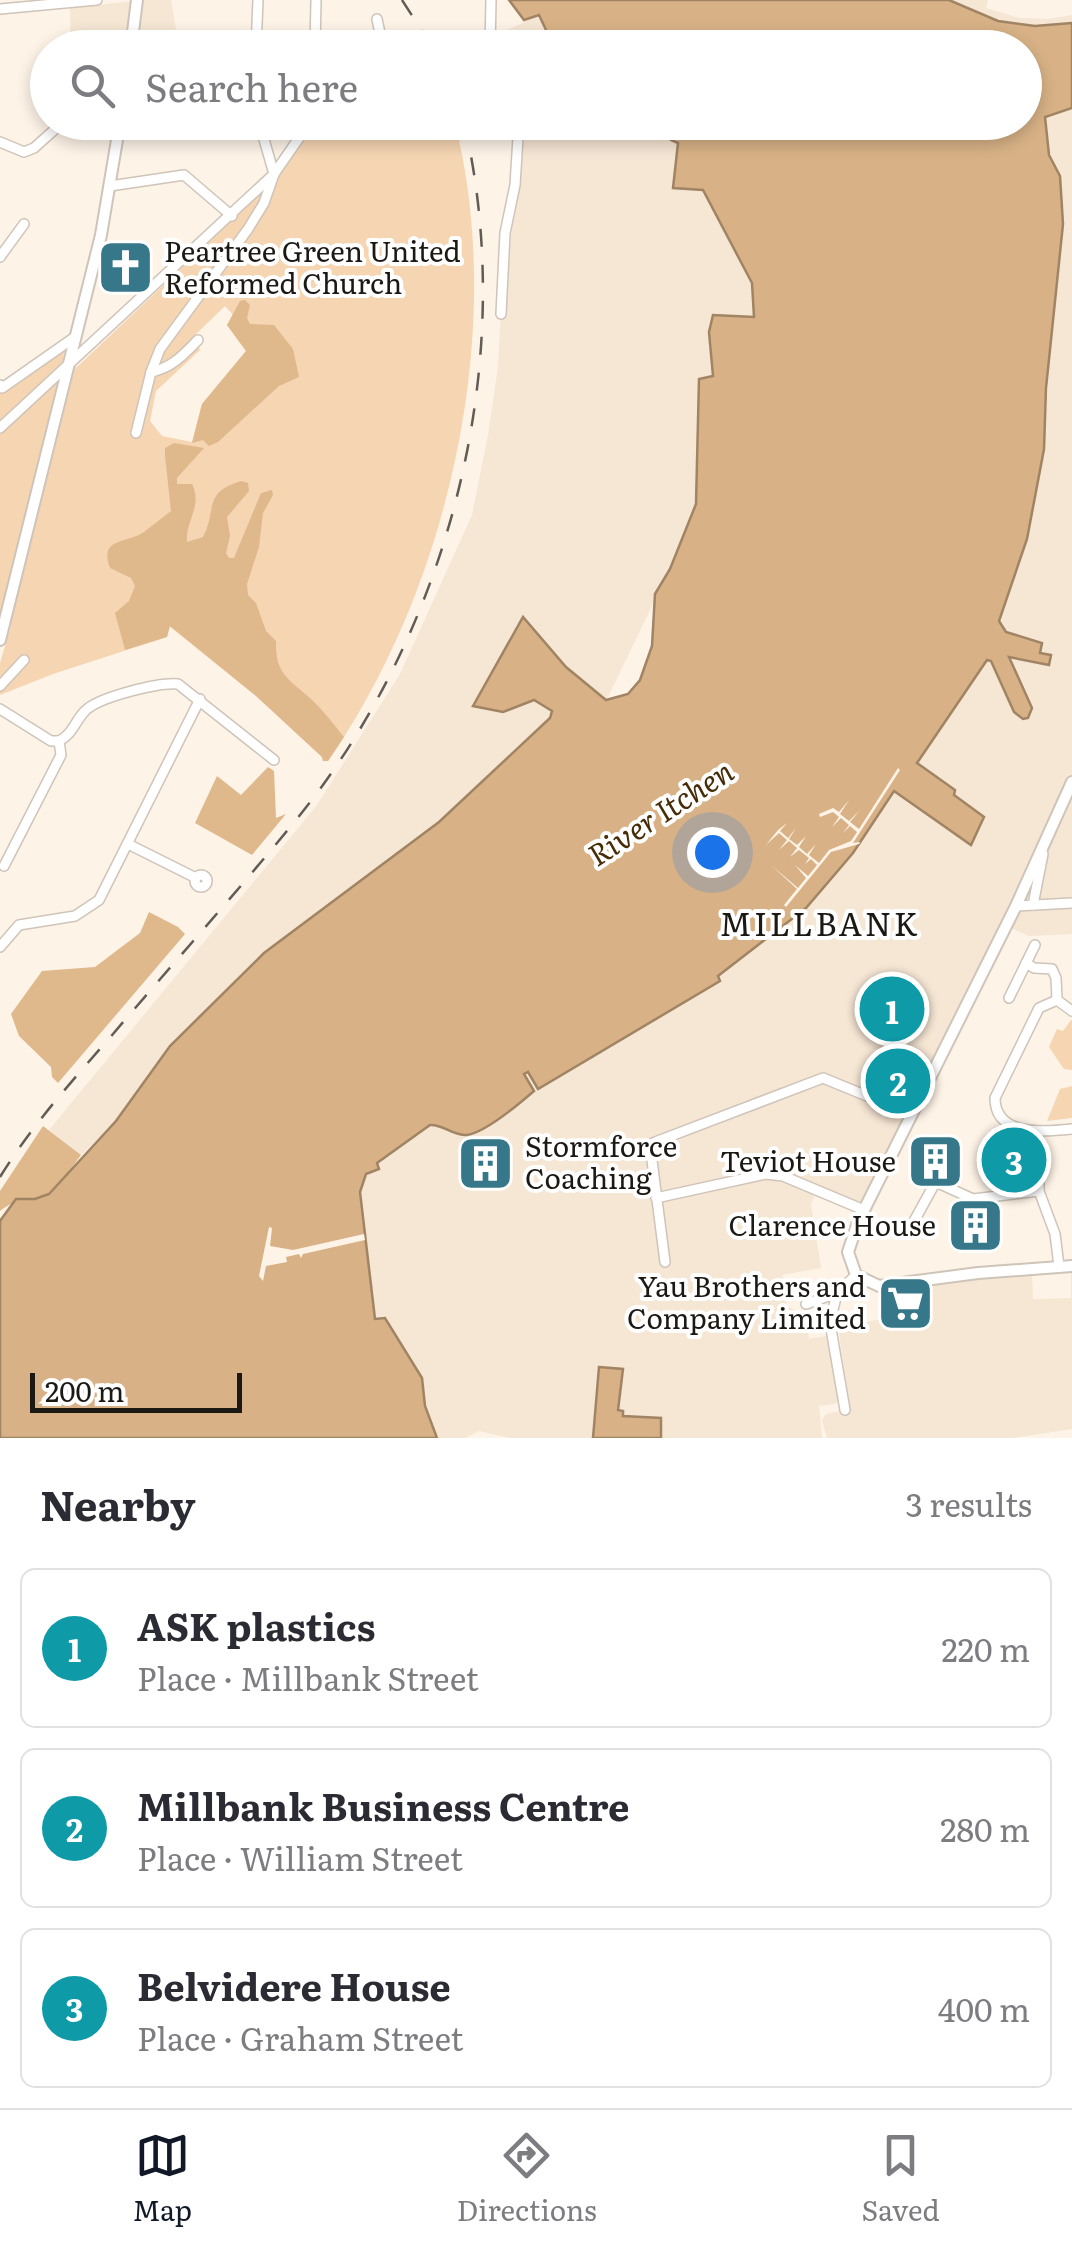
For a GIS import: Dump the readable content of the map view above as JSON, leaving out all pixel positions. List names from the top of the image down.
{
  "districts": ["MILLBANK"],
  "water": ["River Itchen"],
  "places": {
    "church": ["Peartree Green United Reformed Church"],
    "building": ["Teviot House", "Stormforce Coaching", "Clarence House"],
    "supermarket": ["Yau Brothers and Company Limited"]
  },
  "scale_bar": "200 m",
  "page": {
    "search": "Search here",
    "pins": ["1", "2", "3"],
    "scale": "200 m",
    "heading": ["Nearby", "3 results"],
    "list": [
      {
        "mark": "1",
        "name": "ASK plastics",
        "note": "Place · Millbank Street",
        "value": "220 m"
      },
      {
        "mark": "2",
        "name": "Millbank Business Centre",
        "note": "Place · William Street",
        "value": "280 m"
      },
      {
        "mark": "3",
        "name": "Belvidere House",
        "note": "Place · Graham Street",
        "value": "400 m"
      }
    ],
    "nav": ["Map", "Directions", "Saved"]
  }
}
